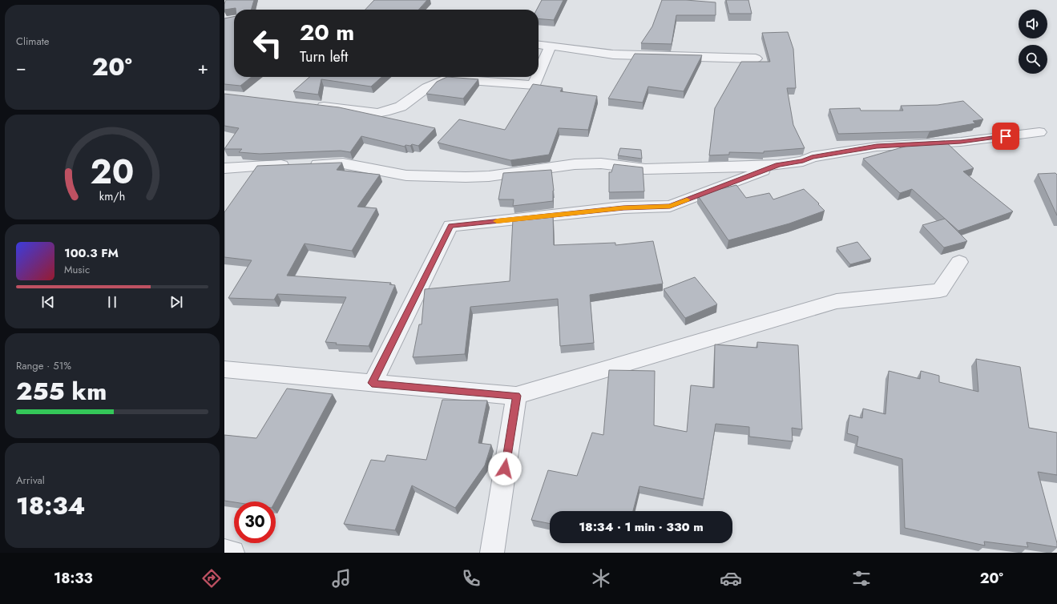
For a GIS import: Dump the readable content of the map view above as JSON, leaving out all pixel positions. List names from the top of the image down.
{
  "page": {
    "tile": [
      "Climate",
      ["Range · 51%", "255 km"],
      ["Arrival", "18:34"]
    ],
    "turn": ["20 m", "Turn left"],
    "heat": ["−", "20°", "+"],
    "song": ["100.3 FM", "Music"],
    "limit": "30",
    "trip": "18:34 · 1 min · 330 m",
    "tabs": ["18:33", "20°"],
    "gauge": ["20", "km/h"]
  }
}
